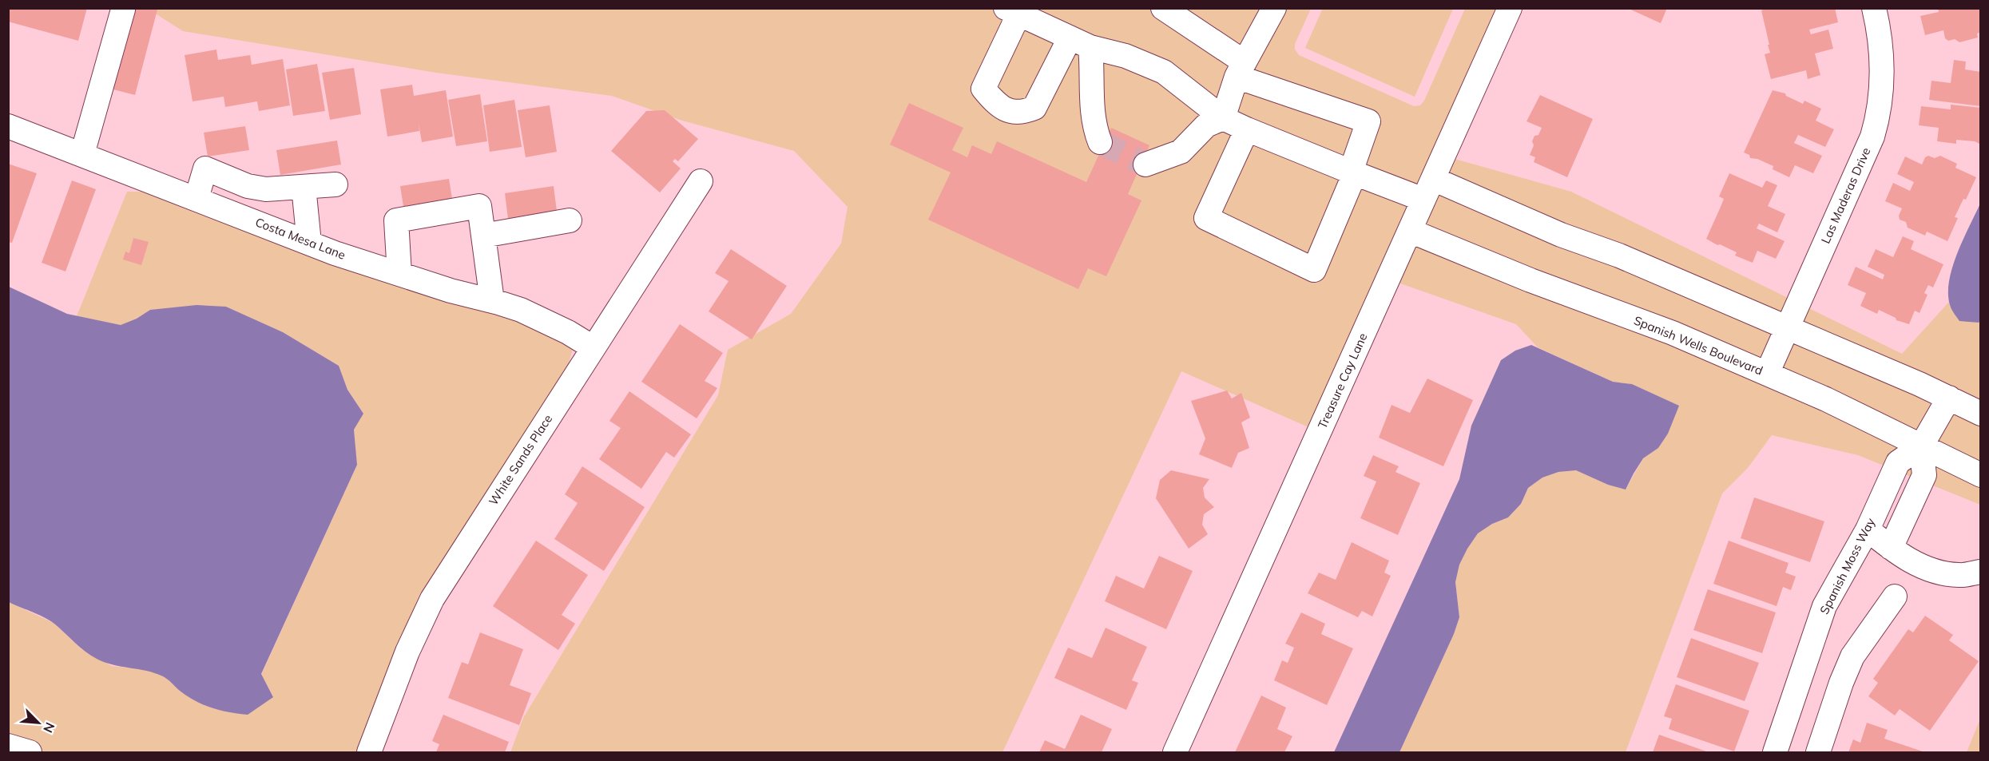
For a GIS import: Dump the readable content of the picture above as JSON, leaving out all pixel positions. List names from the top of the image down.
{
  "streets": {
    "street": [
      "Las Maderas Drive",
      "Costa Mesa Lane",
      "Spanish Wells Boulevard",
      "Treasure Cay Lane",
      "White Sands Place",
      "Spanish Moss Way"
    ]
  },
  "crossings": [
    ["Las Maderas Drive", "Spanish Wells Boulevard"],
    ["Costa Mesa Lane", "White Sands Place"],
    ["Spanish Wells Boulevard", "Treasure Cay Lane"],
    ["Spanish Wells Boulevard", "Spanish Moss Way"]
  ],
  "north": "bottom right"
}
